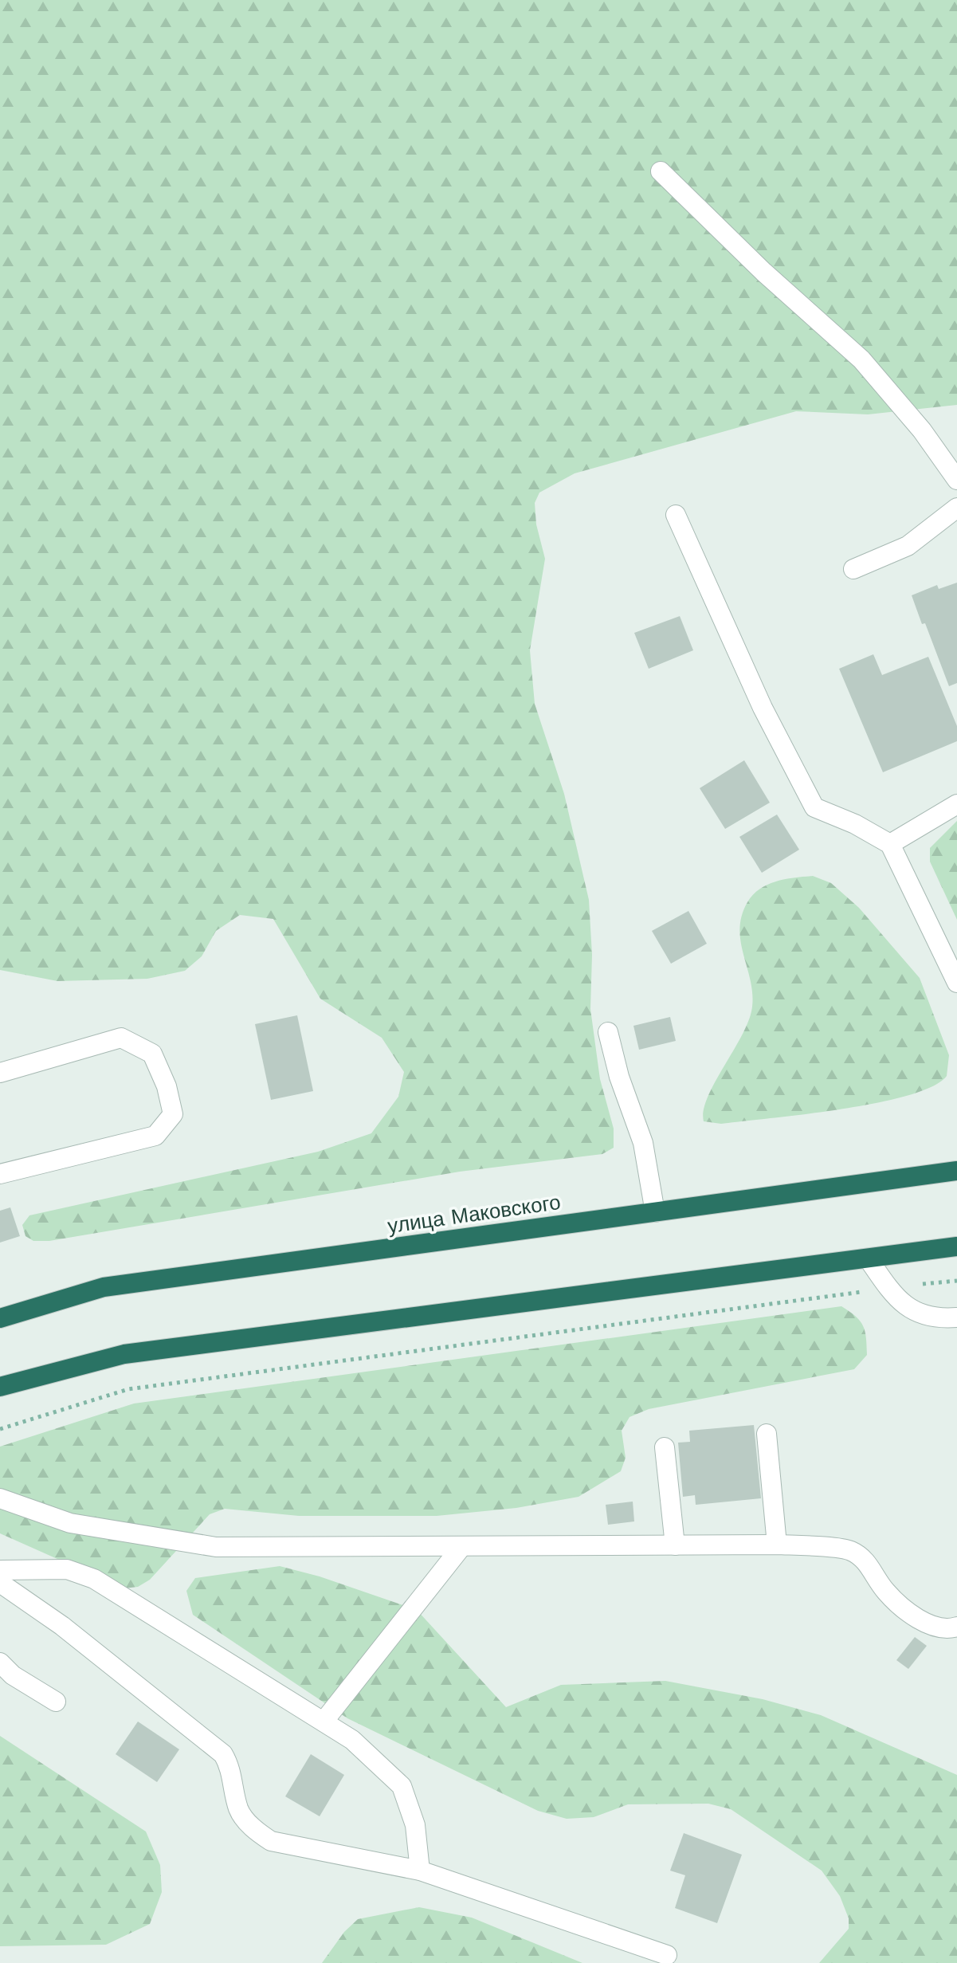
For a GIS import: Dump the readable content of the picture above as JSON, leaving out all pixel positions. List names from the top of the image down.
{
  "streets": {
    "highway": ["улица Маковского"]
  }
}
